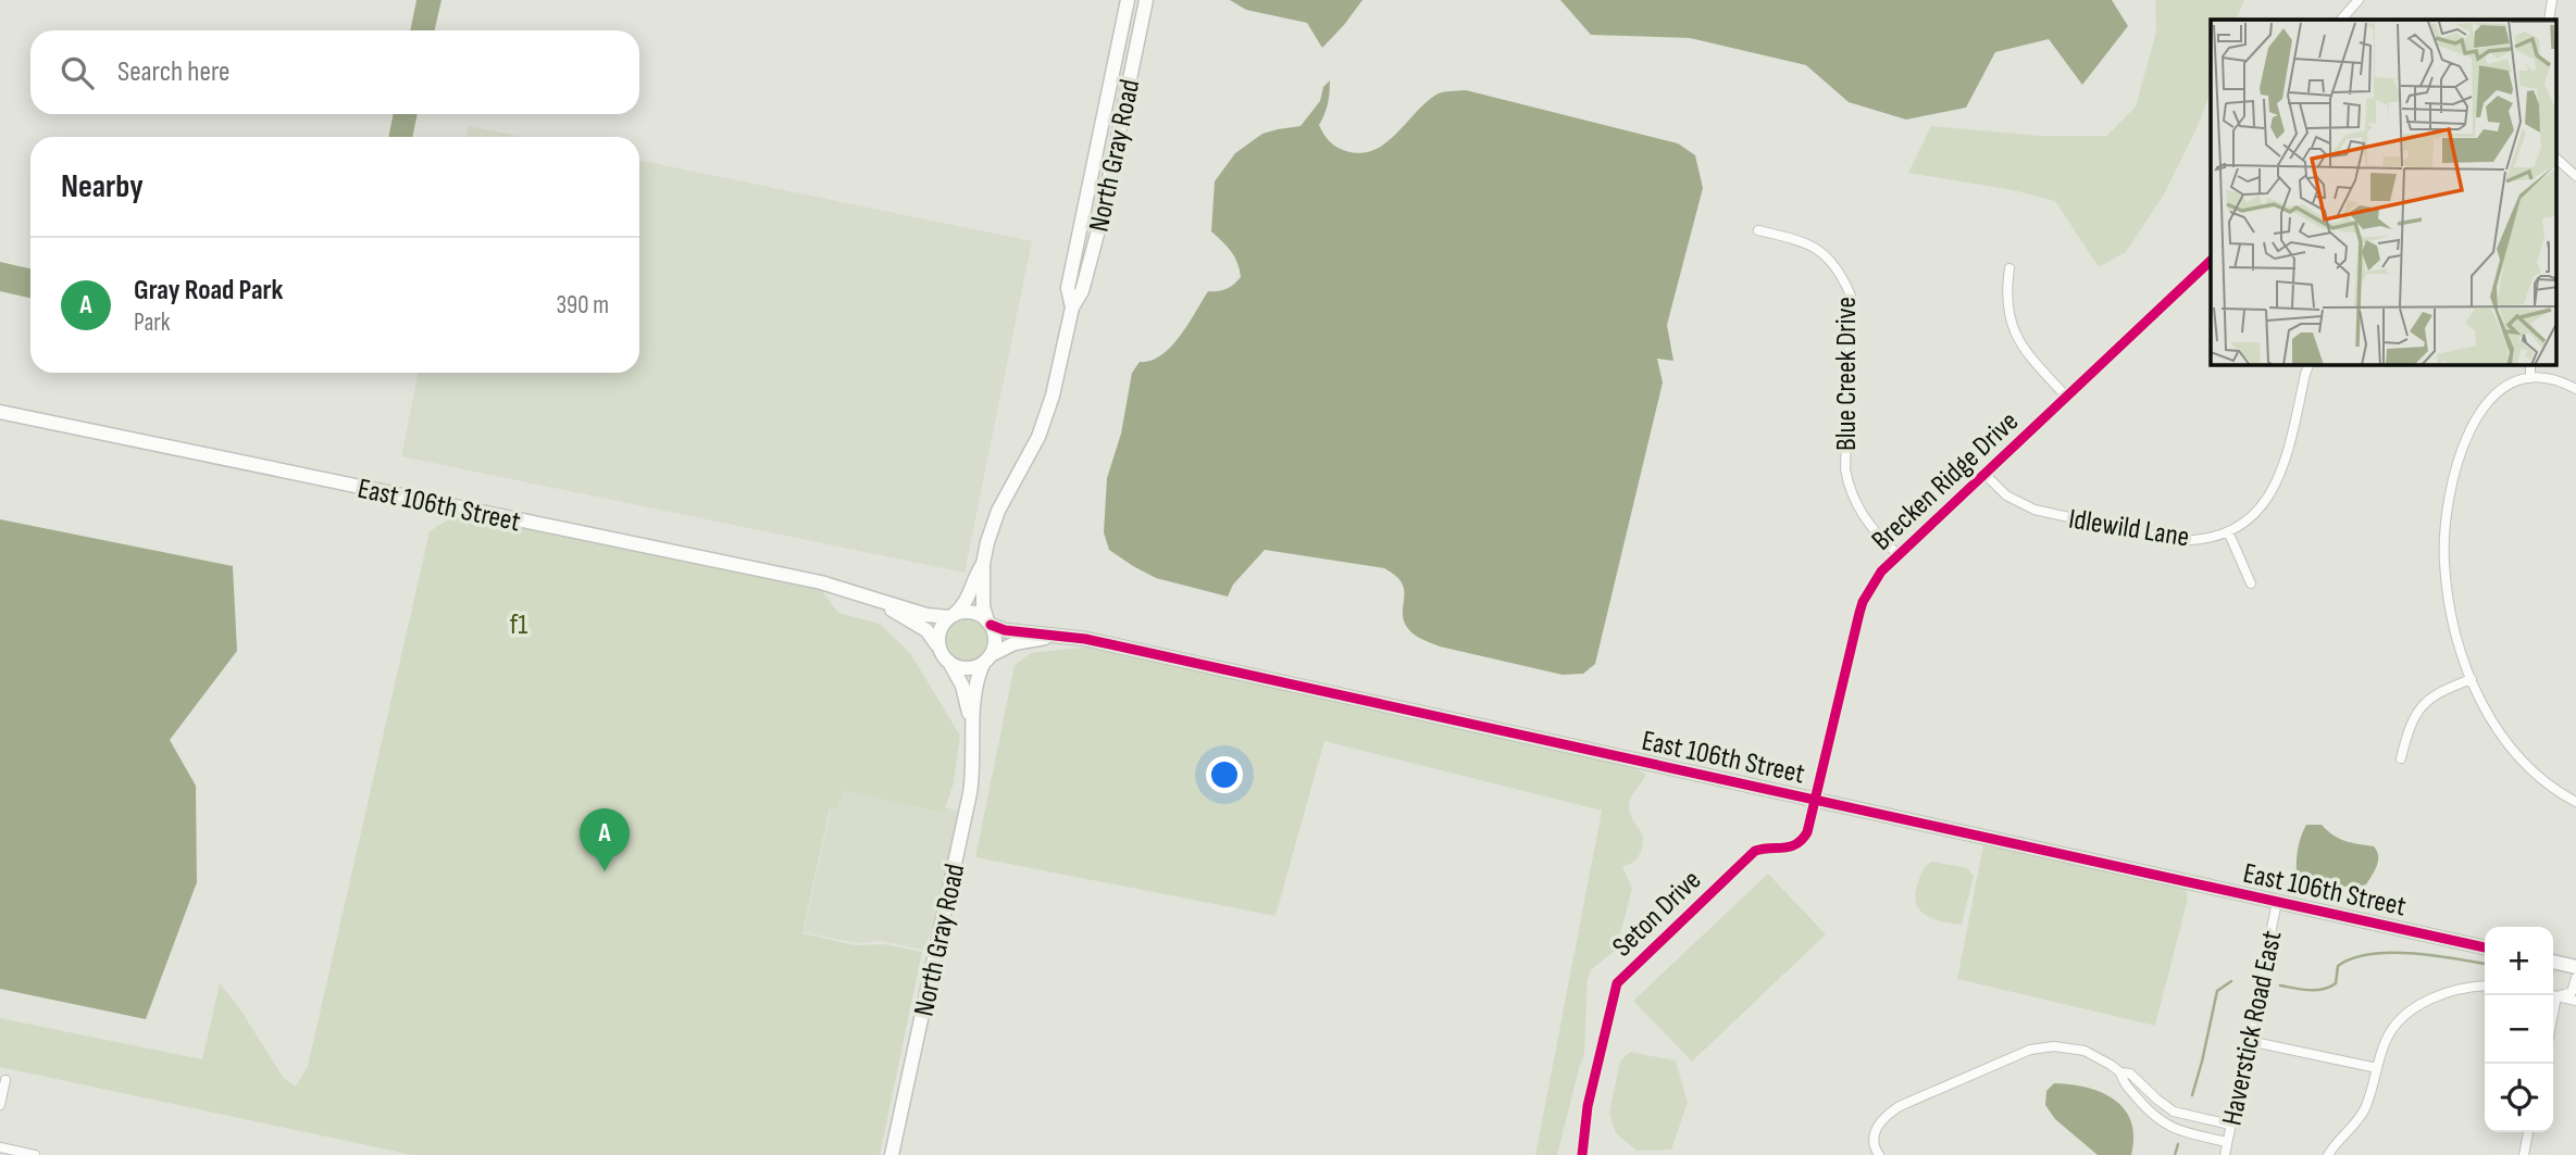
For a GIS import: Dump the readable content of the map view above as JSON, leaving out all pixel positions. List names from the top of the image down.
{
  "streets": {
    "street": [
      "North Gray Road",
      "Blue Creek Drive",
      "Brecken Ridge Drive",
      "East 106th Street",
      "Idlewild Lane",
      "Seton Drive",
      "Haverstick Road East"
    ]
  },
  "crossings": [
    ["North Gray Road", "East 106th Street"],
    ["Blue Creek Drive", "Brecken Ridge Drive"],
    ["Brecken Ridge Drive", "East 106th Street"],
    ["Brecken Ridge Drive", "Idlewild Lane"],
    ["Brecken Ridge Drive", "Seton Drive"],
    ["East 106th Street", "Seton Drive"],
    ["East 106th Street", "Haverstick Road East"]
  ],
  "parks": ["f1"],
  "page": {
    "search": "Search here",
    "heading": "Nearby",
    "list": [
      {
        "mark": "A",
        "name": "Gray Road Park",
        "note": "Park",
        "value": "390 m"
      }
    ],
    "pins": "A",
    "map_buttons": ["+", "−"]
  }
}
